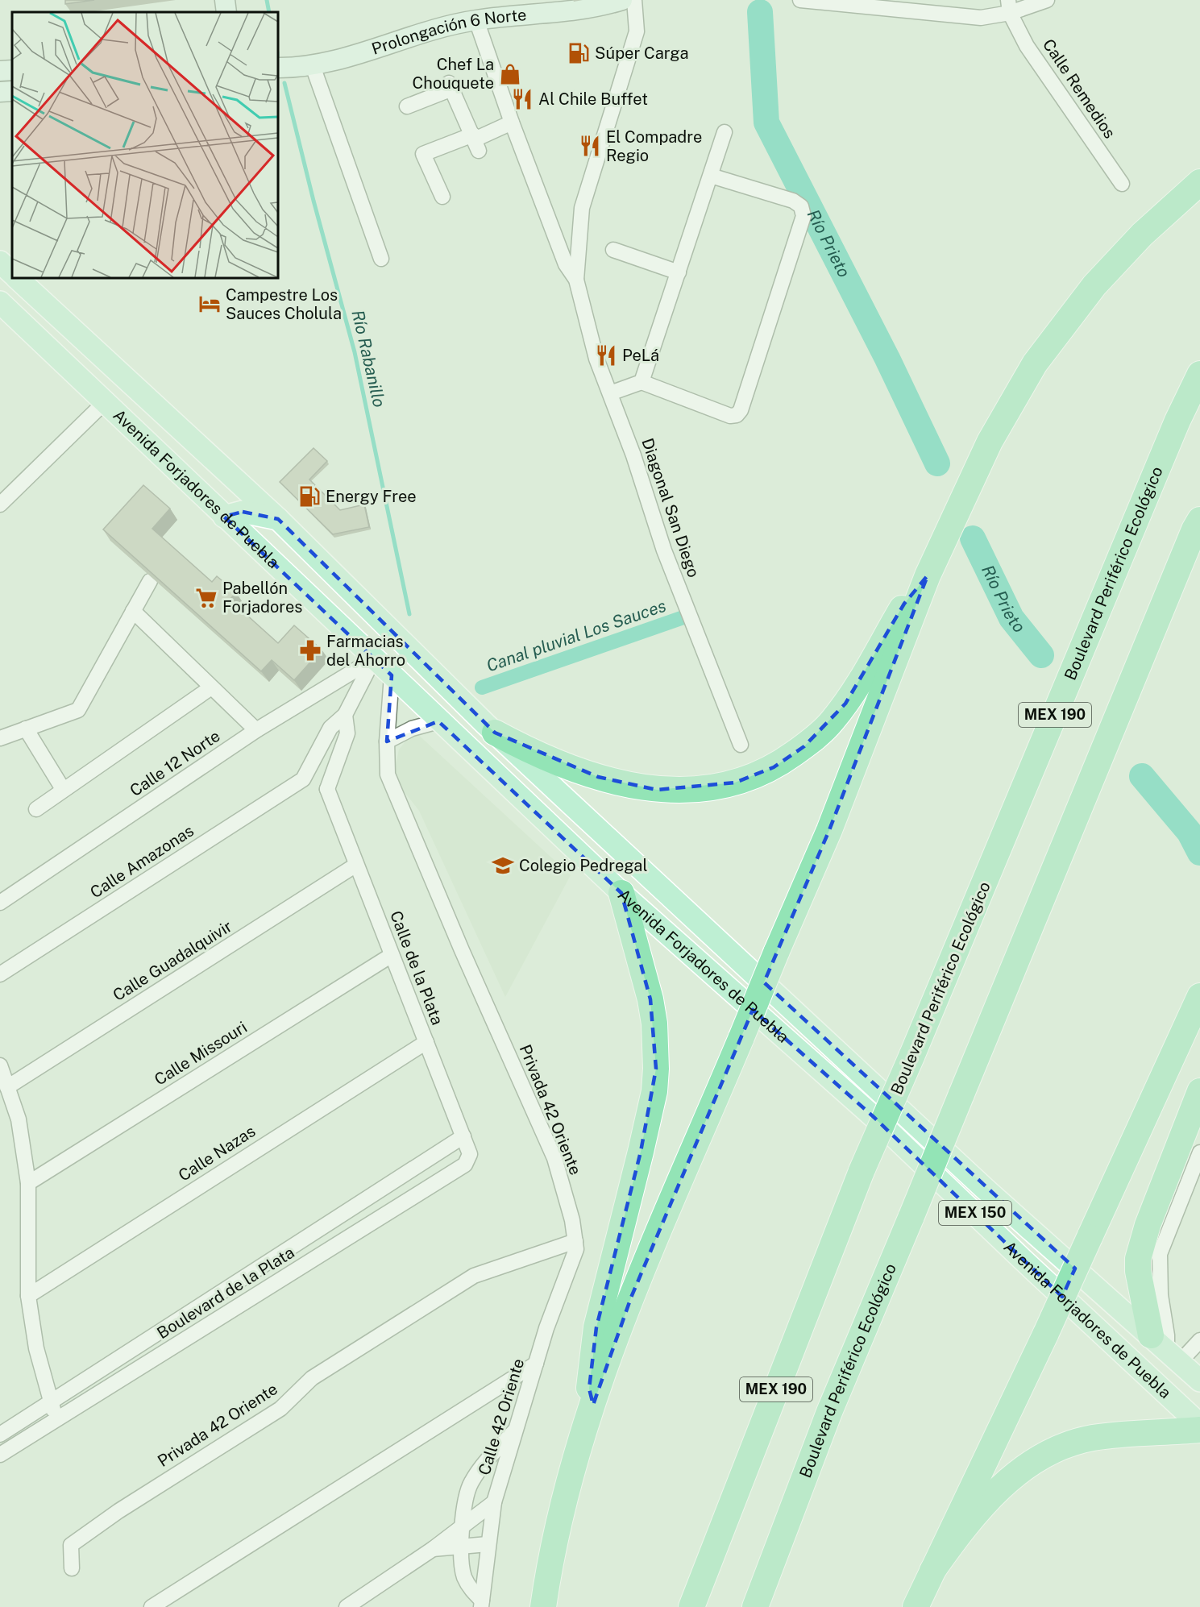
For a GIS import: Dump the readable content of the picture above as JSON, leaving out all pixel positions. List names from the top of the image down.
{
  "streets": {
    "highway": ["Boulevard Periférico Ecológico", "MEX 190"],
    "main road": ["Prolongación 6 Norte", "Avenida Forjadores de Puebla", "MEX 150"],
    "street": [
      "Calle Remedios",
      "Diagonal San Diego",
      "Calle 12 Norte",
      "Calle Amazonas",
      "Calle Guadalquivir",
      "Calle de la Plata",
      "Calle Missouri",
      "Privada 42 Oriente",
      "Calle Nazas",
      "Boulevard de la Plata",
      "Calle 42 Oriente"
    ]
  },
  "crossings": [
    ["Prolongación 6 Norte", "Diagonal San Diego"],
    ["Avenida Forjadores de Puebla", "Calle 12 Norte"],
    ["Avenida Forjadores de Puebla", "Privada 42 Oriente"],
    ["Calle Guadalquivir", "Calle de la Plata"],
    ["Calle de la Plata", "Calle Missouri"],
    ["Calle de la Plata", "Calle Nazas"],
    ["Calle de la Plata", "Boulevard de la Plata"],
    ["Privada 42 Oriente", "Calle 42 Oriente"]
  ],
  "water": ["Río Prieto", "Río Rabanillo", "Canal pluvial Los Sauces"],
  "places": {
    "fuel station": ["Súper Carga", "Energy Free"],
    "shop": ["Chef La Chouquete"],
    "restaurant": ["Al Chile Buffet", "El Compadre Regio", "PeLá"],
    "hotel": ["Campestre Los Sauces Cholula"],
    "supermarket": ["Pabellón Forjadores"],
    "pharmacy": ["Farmacias del Ahorro"],
    "school or university": ["Colegio Pedregal"]
  }
}
